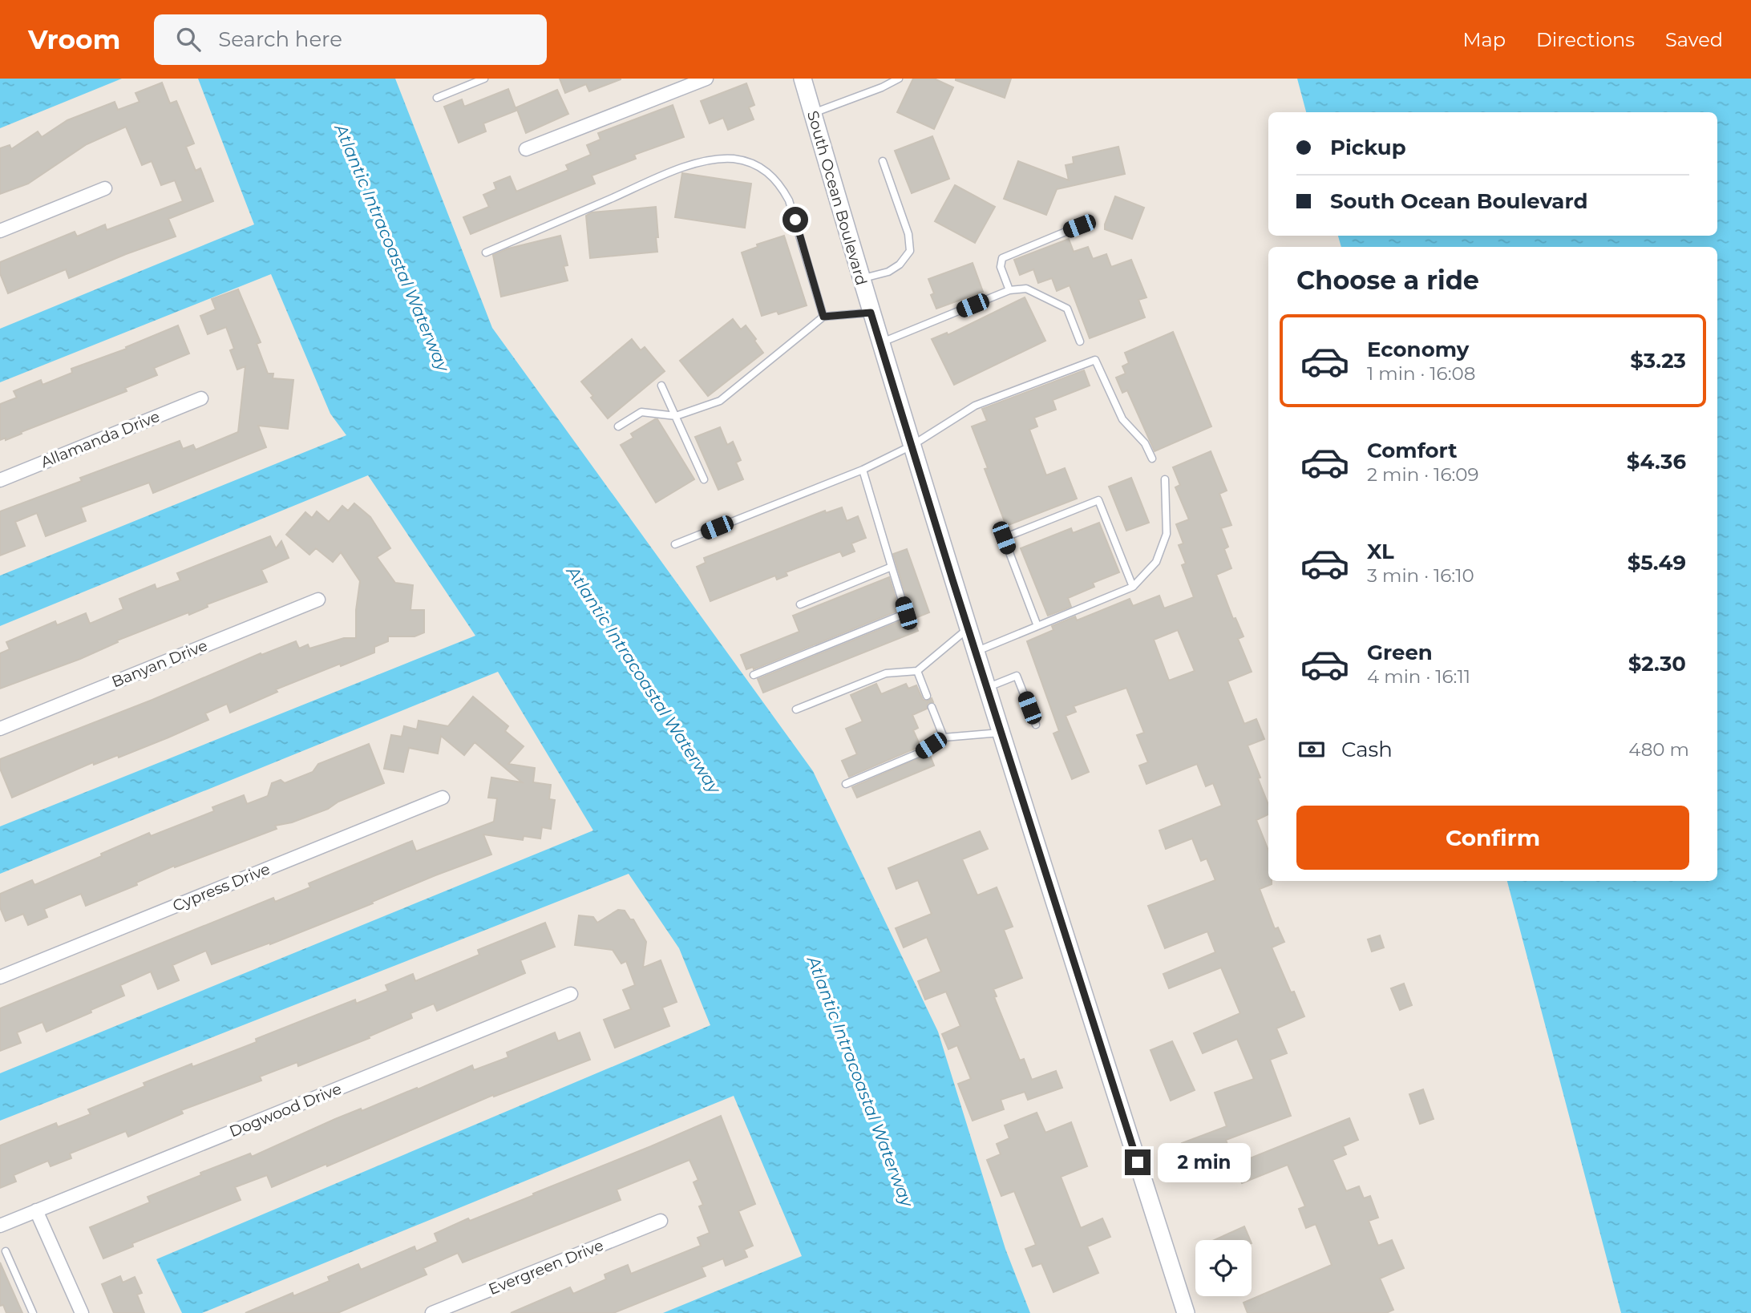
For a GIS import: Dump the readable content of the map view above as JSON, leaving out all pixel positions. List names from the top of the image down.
{
  "streets": {
    "main road": ["South Ocean Boulevard"],
    "street": [
      "Allamanda Drive",
      "Banyan Drive",
      "Cypress Drive",
      "Dogwood Drive",
      "Evergreen Drive"
    ]
  },
  "water": ["Atlantic Intracoastal Waterway"],
  "page": {
    "header": "Vroom",
    "search": "Search here",
    "nav": ["Map", "Directions", "Saved"],
    "banner": ["Pickup", "South Ocean Boulevard"],
    "heading": "Choose a ride",
    "list": [
      {
        "name": "Economy",
        "note": "1 min · 16:08",
        "value": "$3.23"
      },
      {
        "name": "Comfort",
        "note": "2 min · 16:09",
        "value": "$4.36"
      },
      {
        "name": "XL",
        "note": "3 min · 16:10",
        "value": "$5.49"
      },
      {
        "name": "Green",
        "note": "4 min · 16:11",
        "value": "$2.30"
      }
    ],
    "pay": ["Cash", "480 m"],
    "buttons": "Confirm",
    "bubble": "2 min"
  }
}
